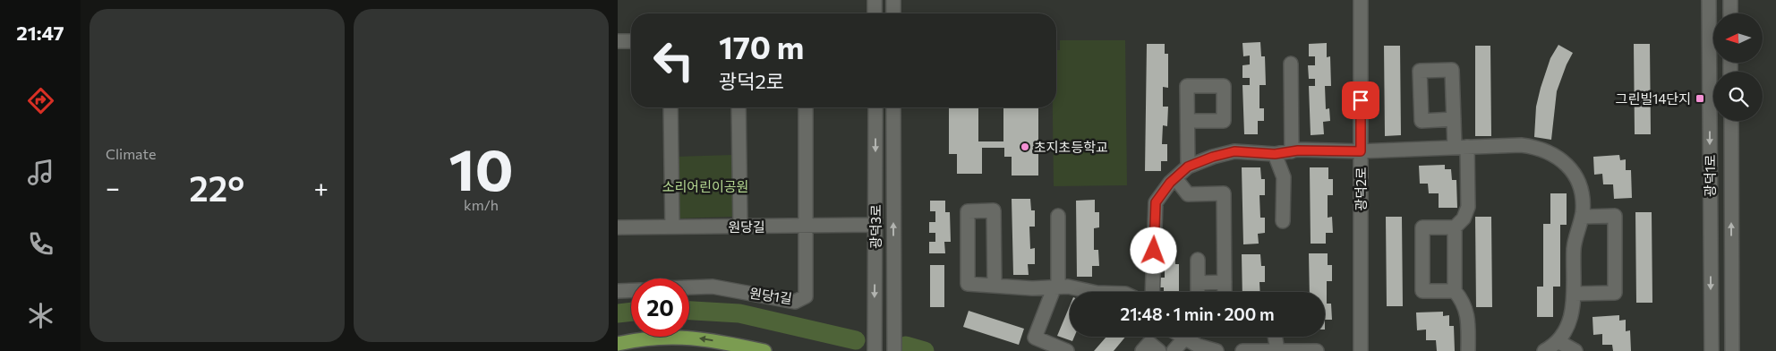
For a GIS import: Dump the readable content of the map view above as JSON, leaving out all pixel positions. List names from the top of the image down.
{
  "streets": {
    "street": [
      "광덕1로",
      "광덕2로",
      "원당길",
      "광덕3로",
      "원당1길"
    ]
  },
  "crossings": [
    ["원당길", "광덕3로"],
    ["원당길", "원당1길"]
  ],
  "parks": ["소리어린이공원"],
  "places": {
    "transit": ["그린빌14단지"],
    "other": ["초지초등학교"]
  },
  "north": "left",
  "page": {
    "tabs": "21:47",
    "tile": [
      "Climate",
      ["10", "km/h"]
    ],
    "turn": ["170 m", "광덕2로"],
    "heat": ["−", "22°", "+"],
    "limit": "20",
    "trip": "21:48 · 1 min · 200 m"
  }
}
